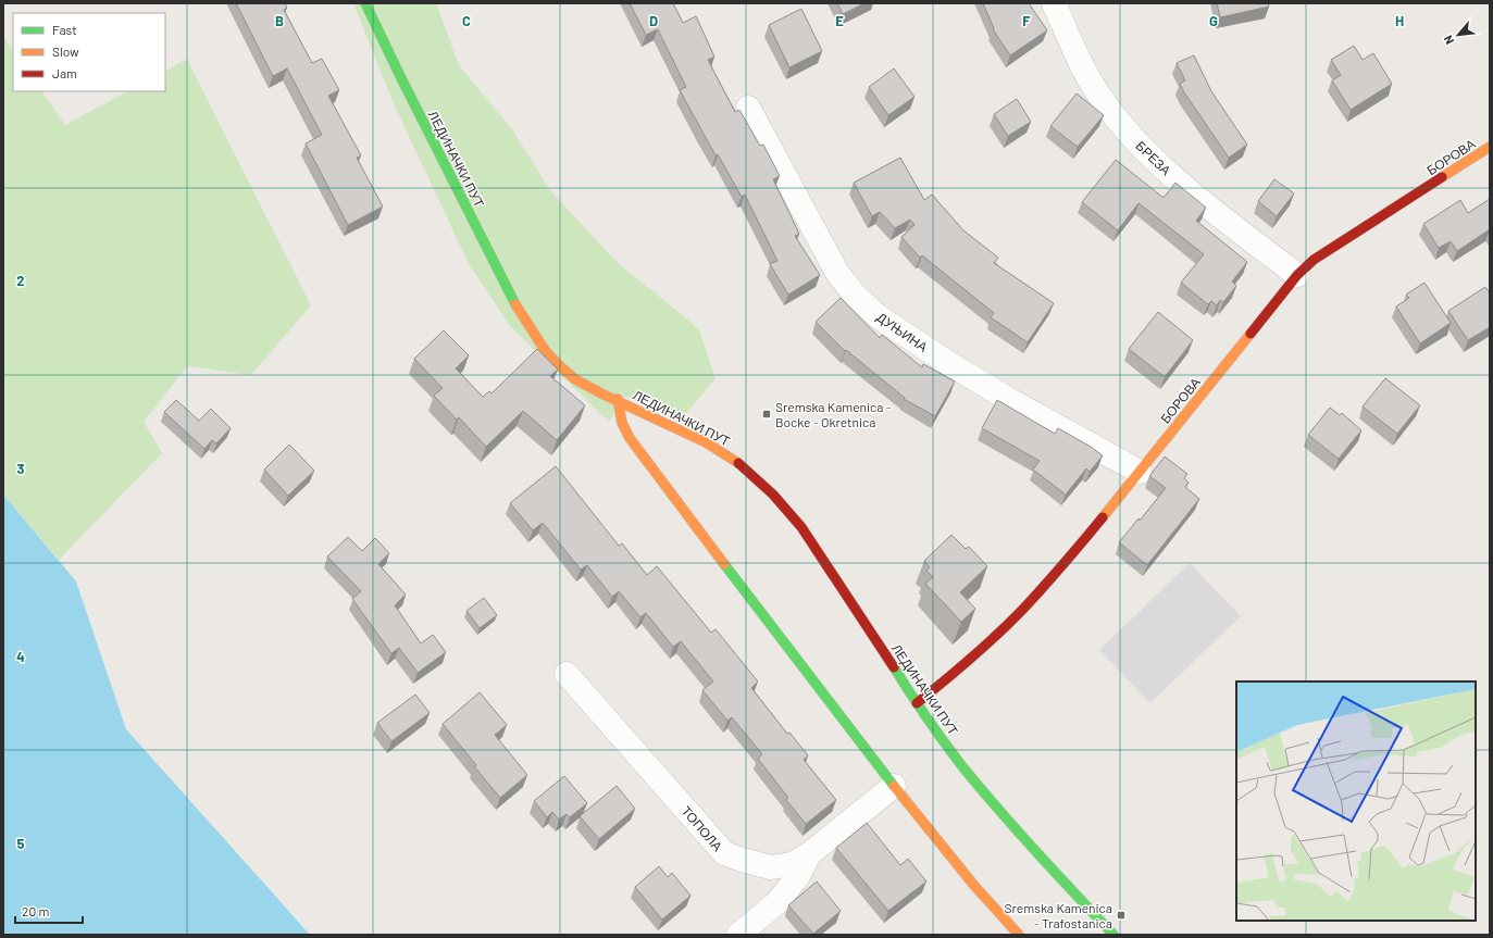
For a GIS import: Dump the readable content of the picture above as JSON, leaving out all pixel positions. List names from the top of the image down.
{
  "streets": {
    "street": [
      "БОРОВА",
      "БРЕЗА",
      "ЛЕДИНАЧКИ ПУТ",
      "ДУЊИНА",
      "ТОПОЛА"
    ]
  },
  "crossings": [
    ["БОРОВА", "БРЕЗА"],
    ["БОРОВА", "ЛЕДИНАЧКИ ПУТ"],
    ["БОРОВА", "ДУЊИНА"]
  ],
  "places": {
    "transit": ["Sremska Kamenica - Bocke - Okretnica", "Sremska Kamenica - Trafostanica"]
  },
  "legend": ["Fast", "Slow", "Jam"],
  "scale_bar": "20 m",
  "north": "bottom left",
  "grid": {
    "columns": [
      "B",
      "C",
      "D",
      "E",
      "F",
      "G",
      "H"
    ],
    "rows": [
      "2",
      "3",
      "4",
      "5"
    ]
  }
}
